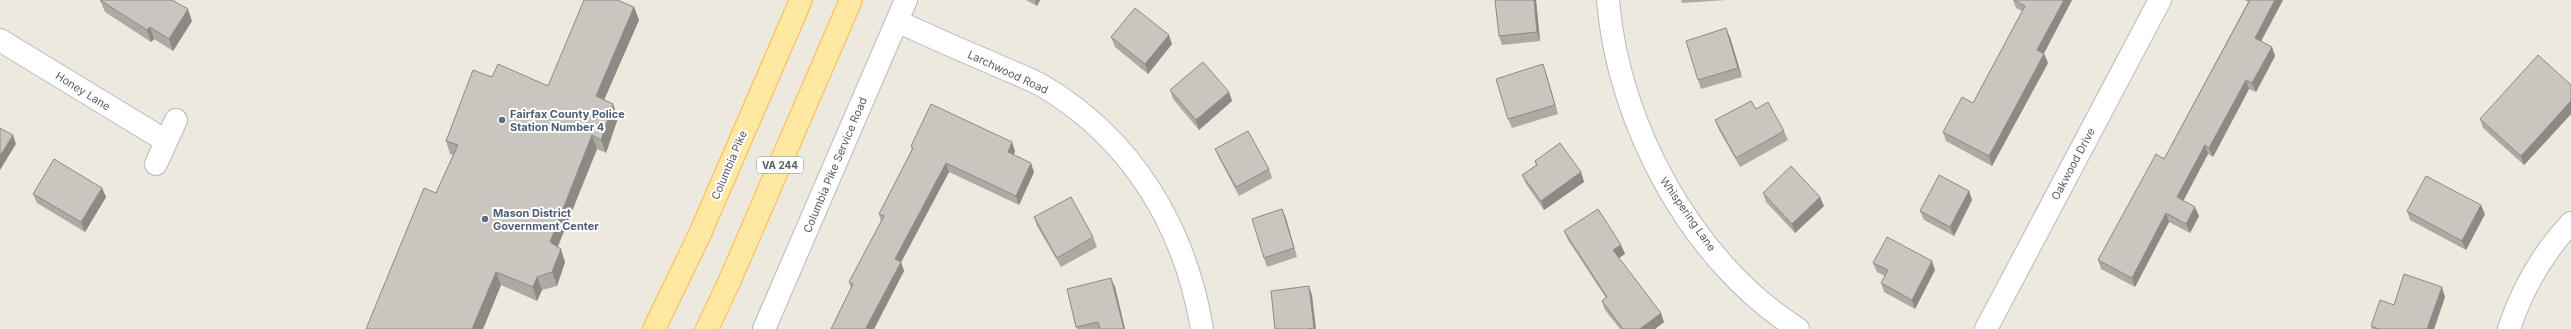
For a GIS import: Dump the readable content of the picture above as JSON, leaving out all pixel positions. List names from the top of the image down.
{
  "streets": {
    "main road": ["Columbia Pike", "VA 244"],
    "street": [
      "Larchwood Road",
      "Honey Lane",
      "Oakwood Drive",
      "Columbia Pike Service Road",
      "Whispering Lane"
    ]
  },
  "crossings": [
    ["Larchwood Road", "Columbia Pike Service Road"]
  ],
  "places": ["Fairfax County Police Station Number 4", "Mason District Government Center"]
}
